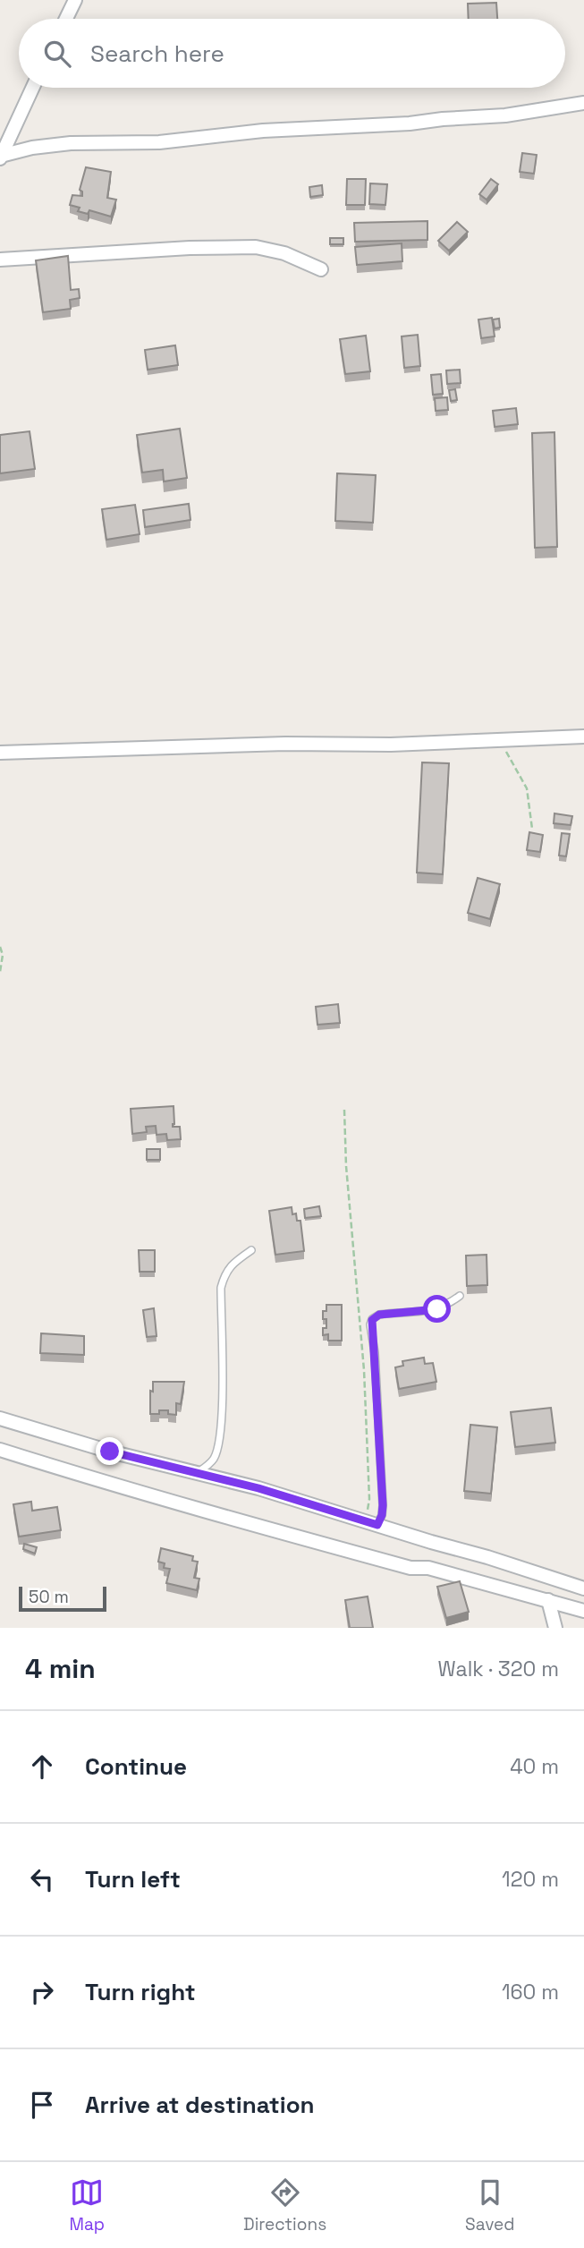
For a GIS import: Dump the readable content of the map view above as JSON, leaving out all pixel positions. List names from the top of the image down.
{
  "scale_bar": "50 m",
  "page": {
    "search": "Search here",
    "scale": "50 m",
    "heading": ["4 min", "Walk · 320 m"],
    "list": [
      ["Continue", "40 m"],
      ["Turn left", "120 m"],
      ["Turn right", "160 m"],
      "Arrive at destination"
    ],
    "nav": ["Map", "Directions", "Saved"]
  }
}
